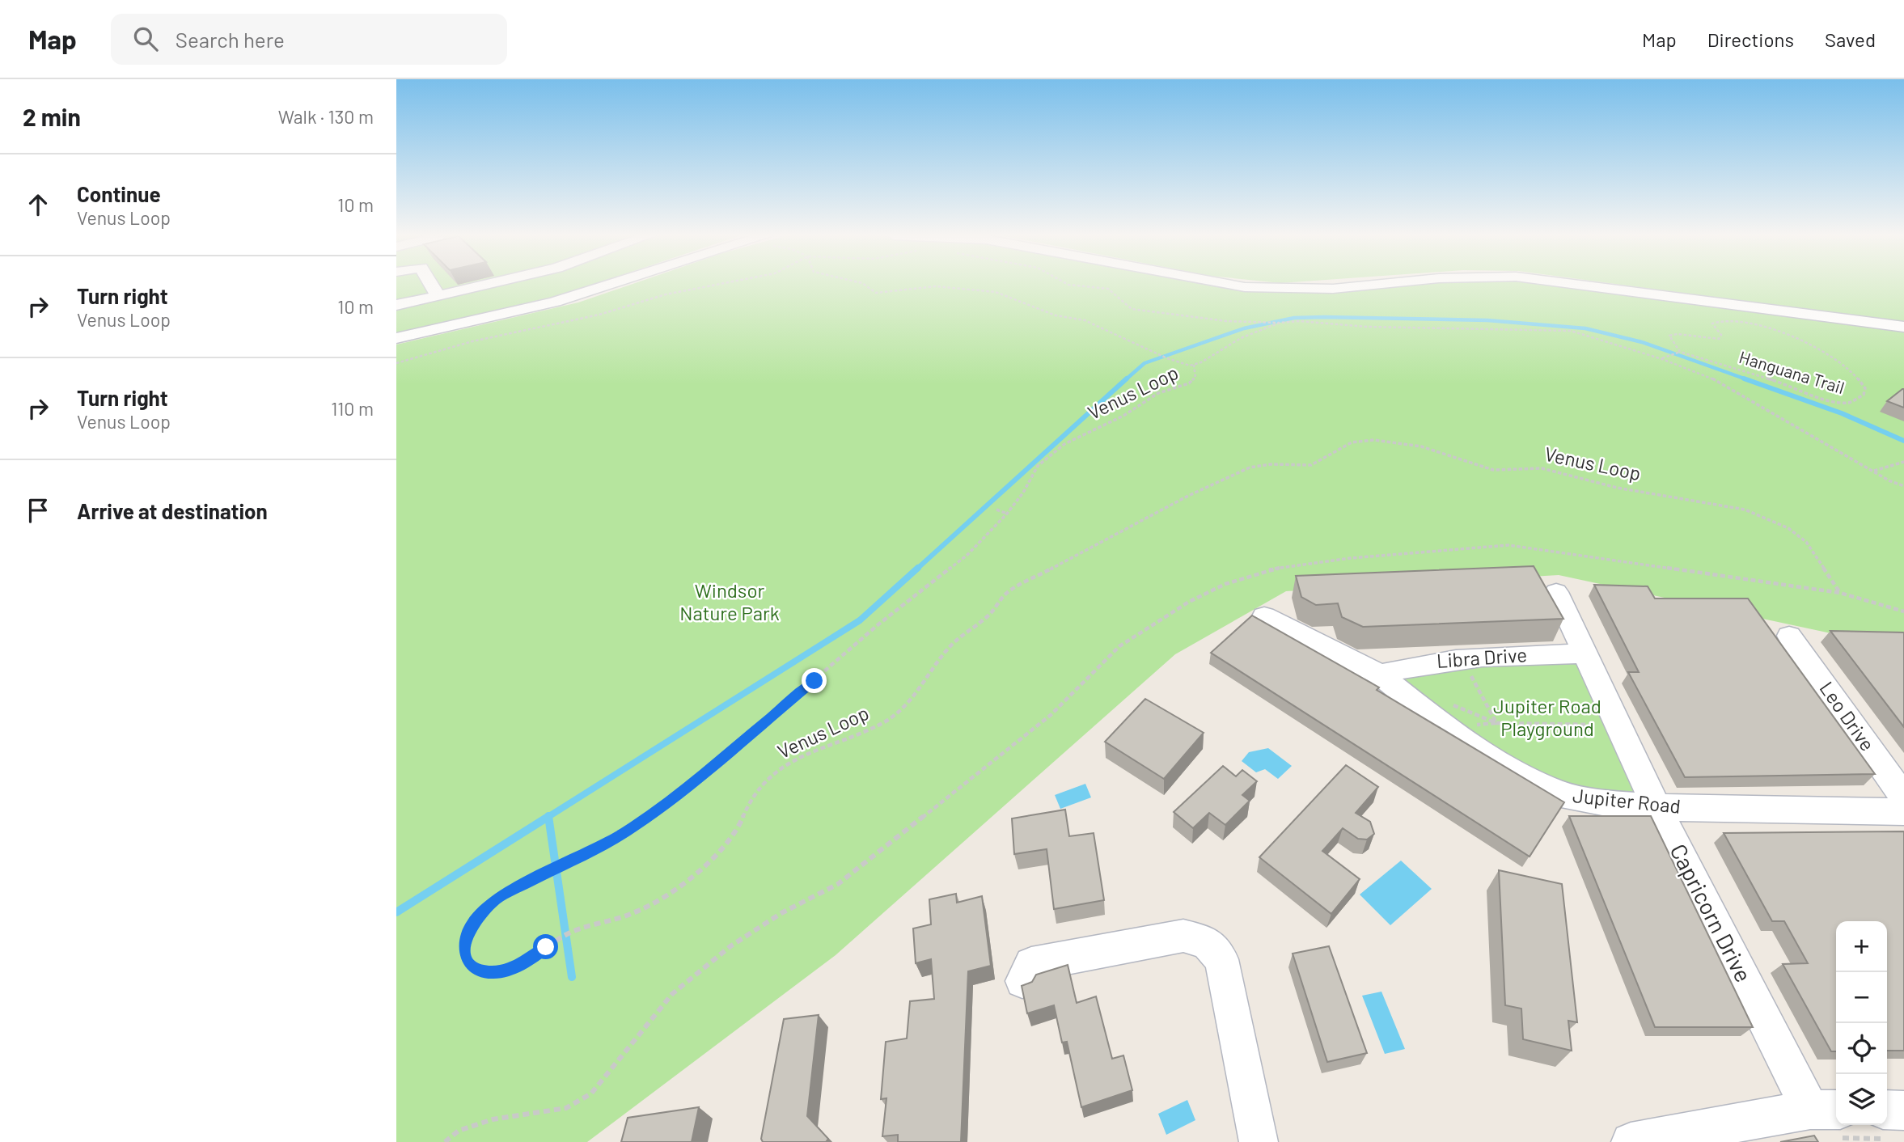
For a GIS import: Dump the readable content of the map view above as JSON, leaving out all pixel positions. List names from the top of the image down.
{
  "streets": {
    "street": [
      "Libra Drive",
      "Leo Drive",
      "Jupiter Road",
      "Capricorn Drive"
    ],
    "path": ["Hanguana Trail", "Venus Loop"]
  },
  "crossings": [
    ["Libra Drive", "Jupiter Road"],
    ["Libra Drive", "Capricorn Drive"],
    ["Jupiter Road", "Capricorn Drive"]
  ],
  "parks": ["Windsor Nature Park", "Jupiter Road Playground"],
  "page": {
    "header": "Map",
    "search": "Search here",
    "nav": ["Map", "Directions", "Saved"],
    "heading": ["2 min", "Walk · 130 m"],
    "list": [
      ["Continue", "Venus Loop", "10 m"],
      ["Turn right", "Venus Loop", "10 m"],
      ["Turn right", "Venus Loop", "110 m"],
      "Arrive at destination"
    ],
    "map_buttons": ["+", "−"]
  }
}
